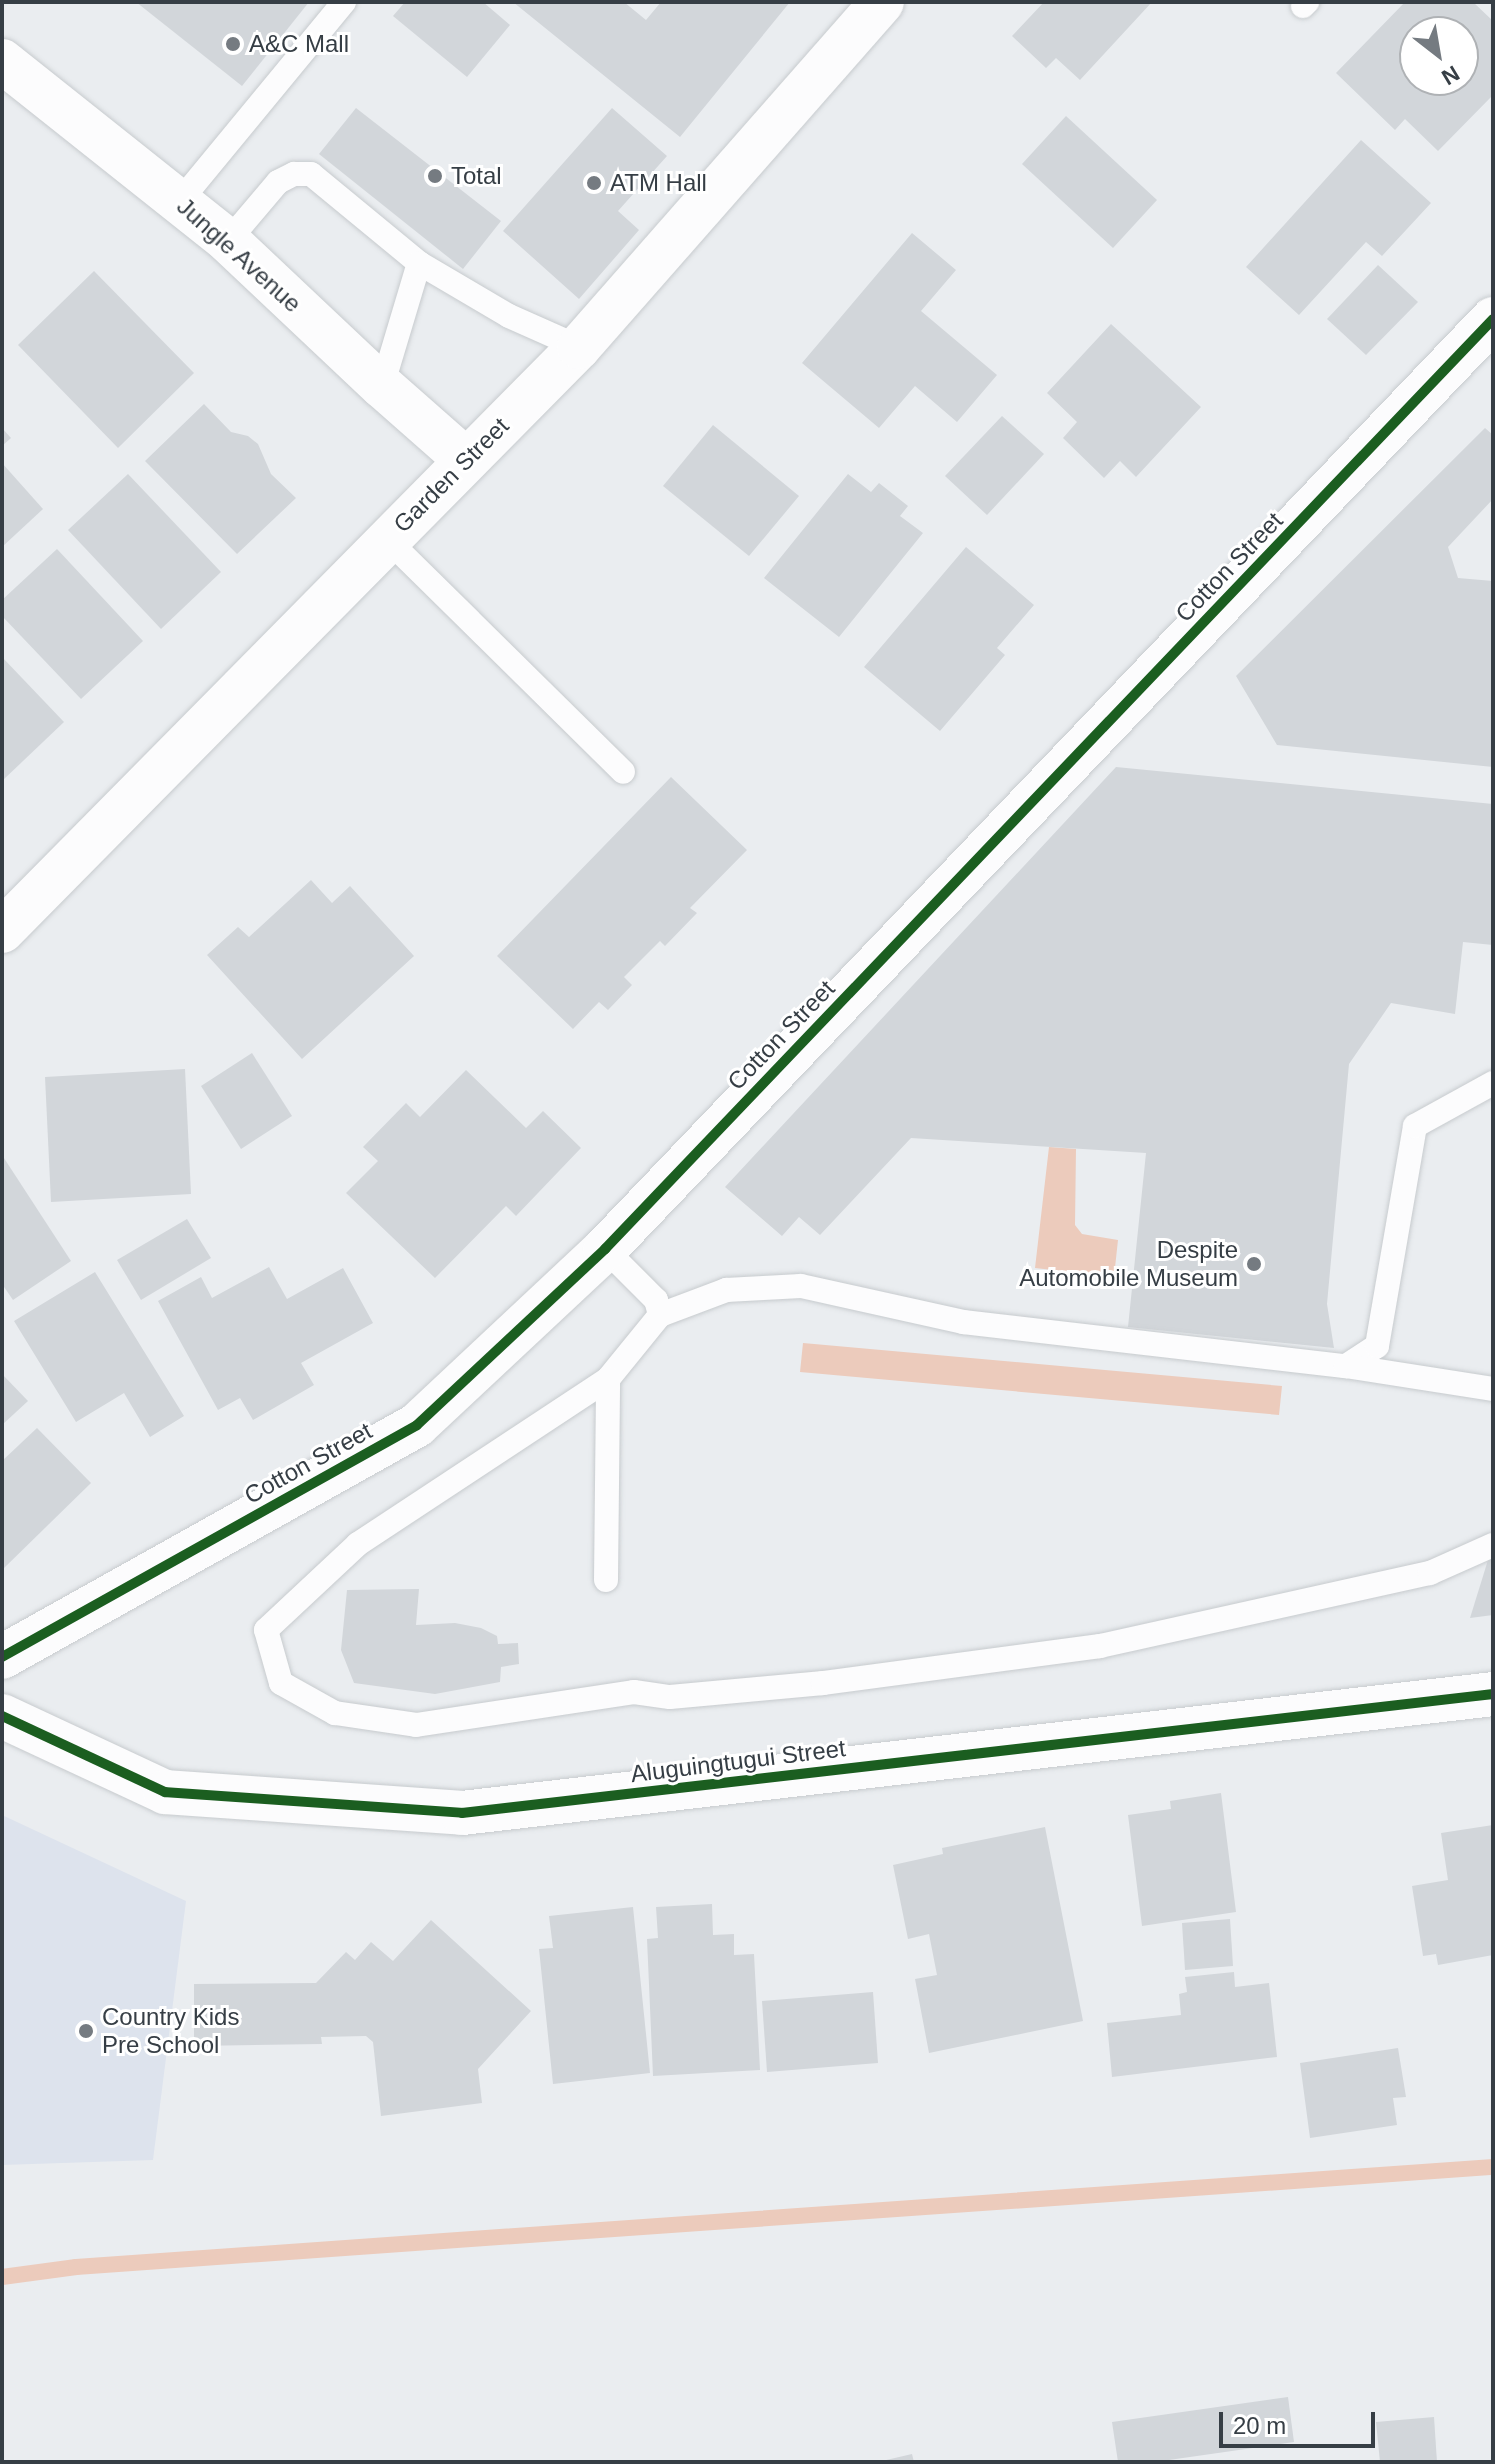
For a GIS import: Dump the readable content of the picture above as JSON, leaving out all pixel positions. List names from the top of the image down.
{
  "streets": {
    "street": [
      "Jungle Avenue",
      "Garden Street",
      "Cotton Street",
      "Aluguingtugui Street"
    ]
  },
  "crossings": [
    ["Jungle Avenue", "Garden Street"]
  ],
  "places": [
    "A&C Mall",
    "Total",
    "ATM Hall",
    "Despite Automobile Museum",
    "Country Kids Pre School"
  ],
  "scale_bar": "20 m",
  "north": "bottom right"
}
